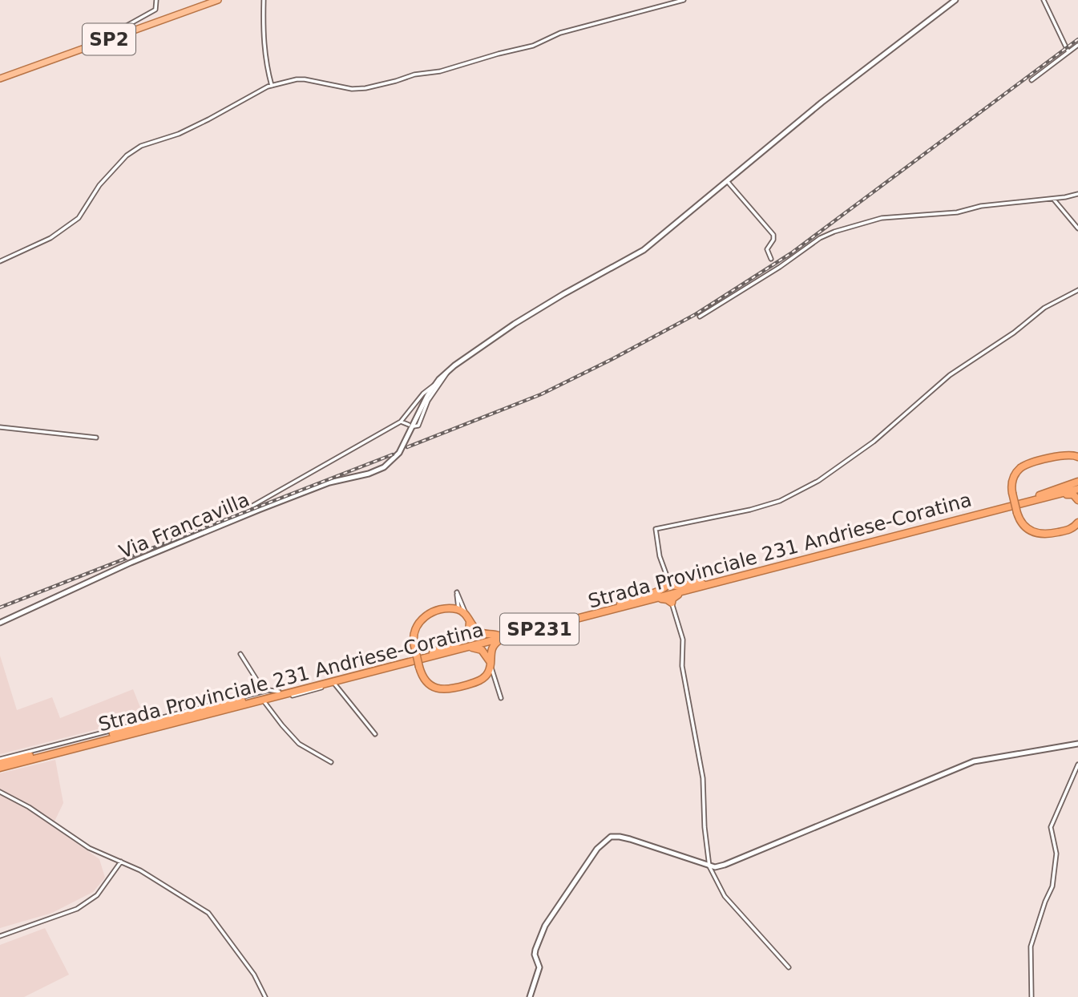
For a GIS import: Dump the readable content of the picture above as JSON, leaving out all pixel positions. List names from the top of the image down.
{
  "streets": {
    "highway": ["Strada Provinciale 231 Andriese-Coratina", "SP231"],
    "main road": ["SP2"],
    "street": ["Via Francavilla"]
  }
}
